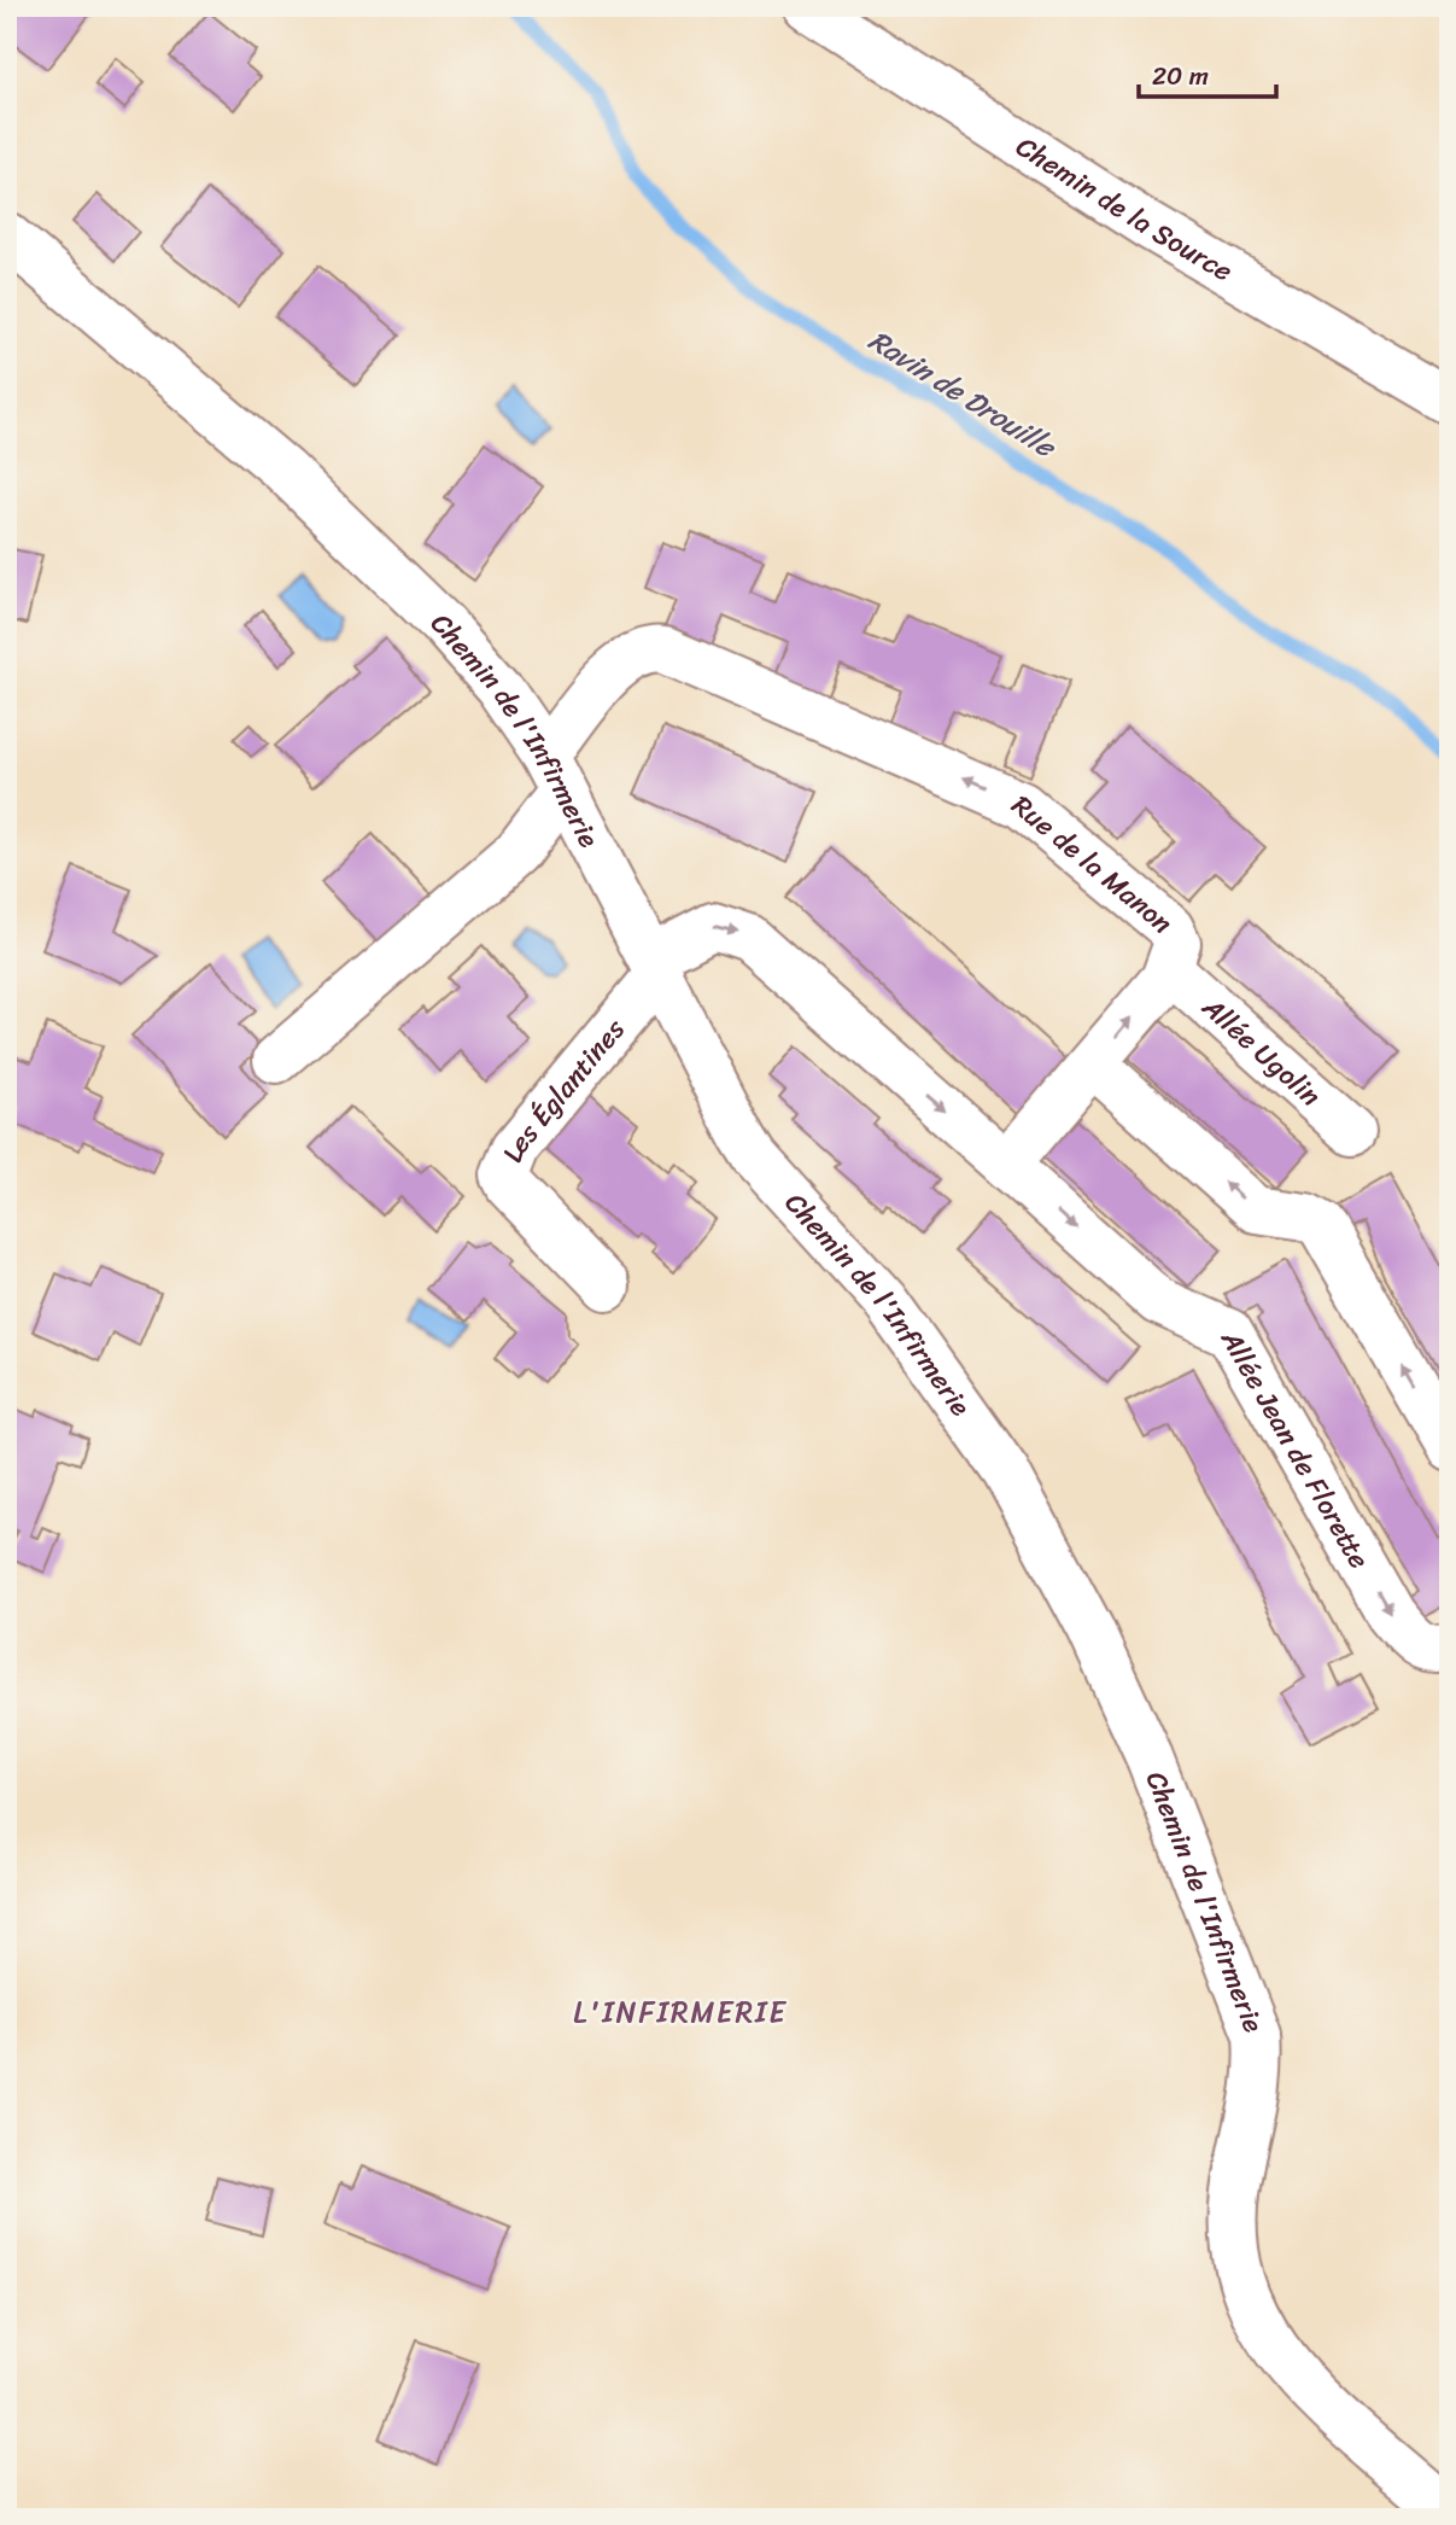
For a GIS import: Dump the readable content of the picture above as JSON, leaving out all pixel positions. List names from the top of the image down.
{
  "streets": {
    "street": [
      "Chemin de la Source",
      "Chemin de l'Infirmerie",
      "Rue de la Manon",
      "Allée Ugolin",
      "Les Églantines",
      "Allée Jean de Florette"
    ]
  },
  "crossings": [
    ["Chemin de l'Infirmerie", "Rue de la Manon"],
    ["Chemin de l'Infirmerie", "Les Églantines"],
    ["Rue de la Manon", "Allée Ugolin"],
    ["Rue de la Manon", "Allée Jean de Florette"]
  ],
  "districts": ["L'INFIRMERIE"],
  "water": ["Ravin de Drouille"],
  "scale_bar": "20 m"
}
